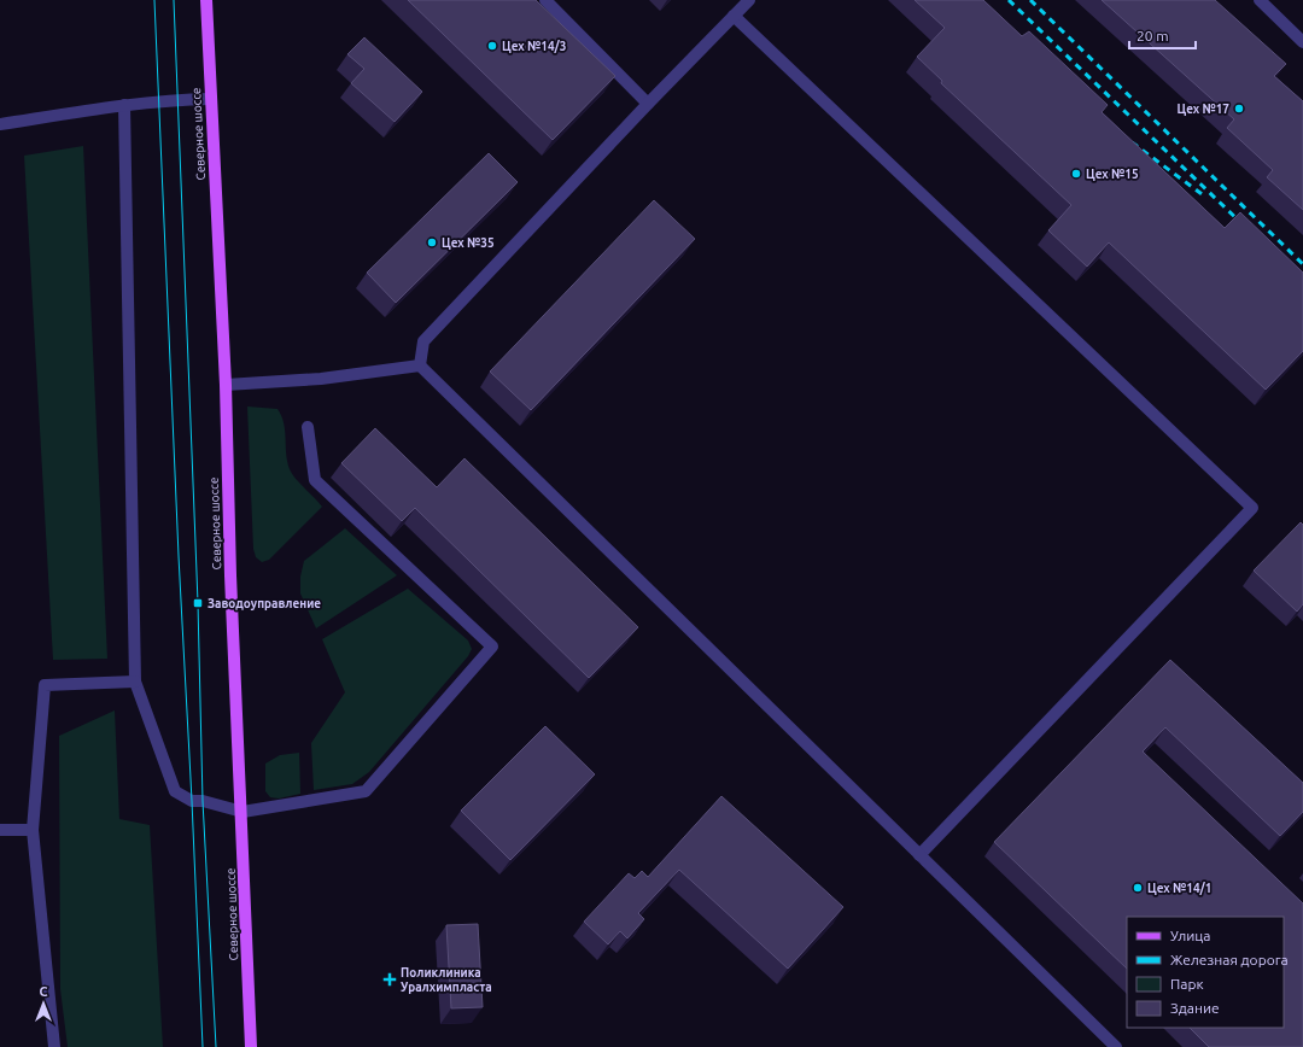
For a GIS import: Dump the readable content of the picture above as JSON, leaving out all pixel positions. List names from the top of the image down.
{
  "streets": {
    "main road": ["Северное шоссе"]
  },
  "places": {
    "other": [
      "Цех №14/3",
      "Цех №17",
      "Цех №15",
      "Цех №35",
      "Цех №14/1"
    ],
    "transit": ["Заводоуправление"],
    "health": ["Поликлиника Уралхимпласта"]
  },
  "legend": [
    "Улица",
    "Железная дорога",
    "Парк",
    "Здание"
  ],
  "scale_bar": "20 m",
  "north": "top"
}
